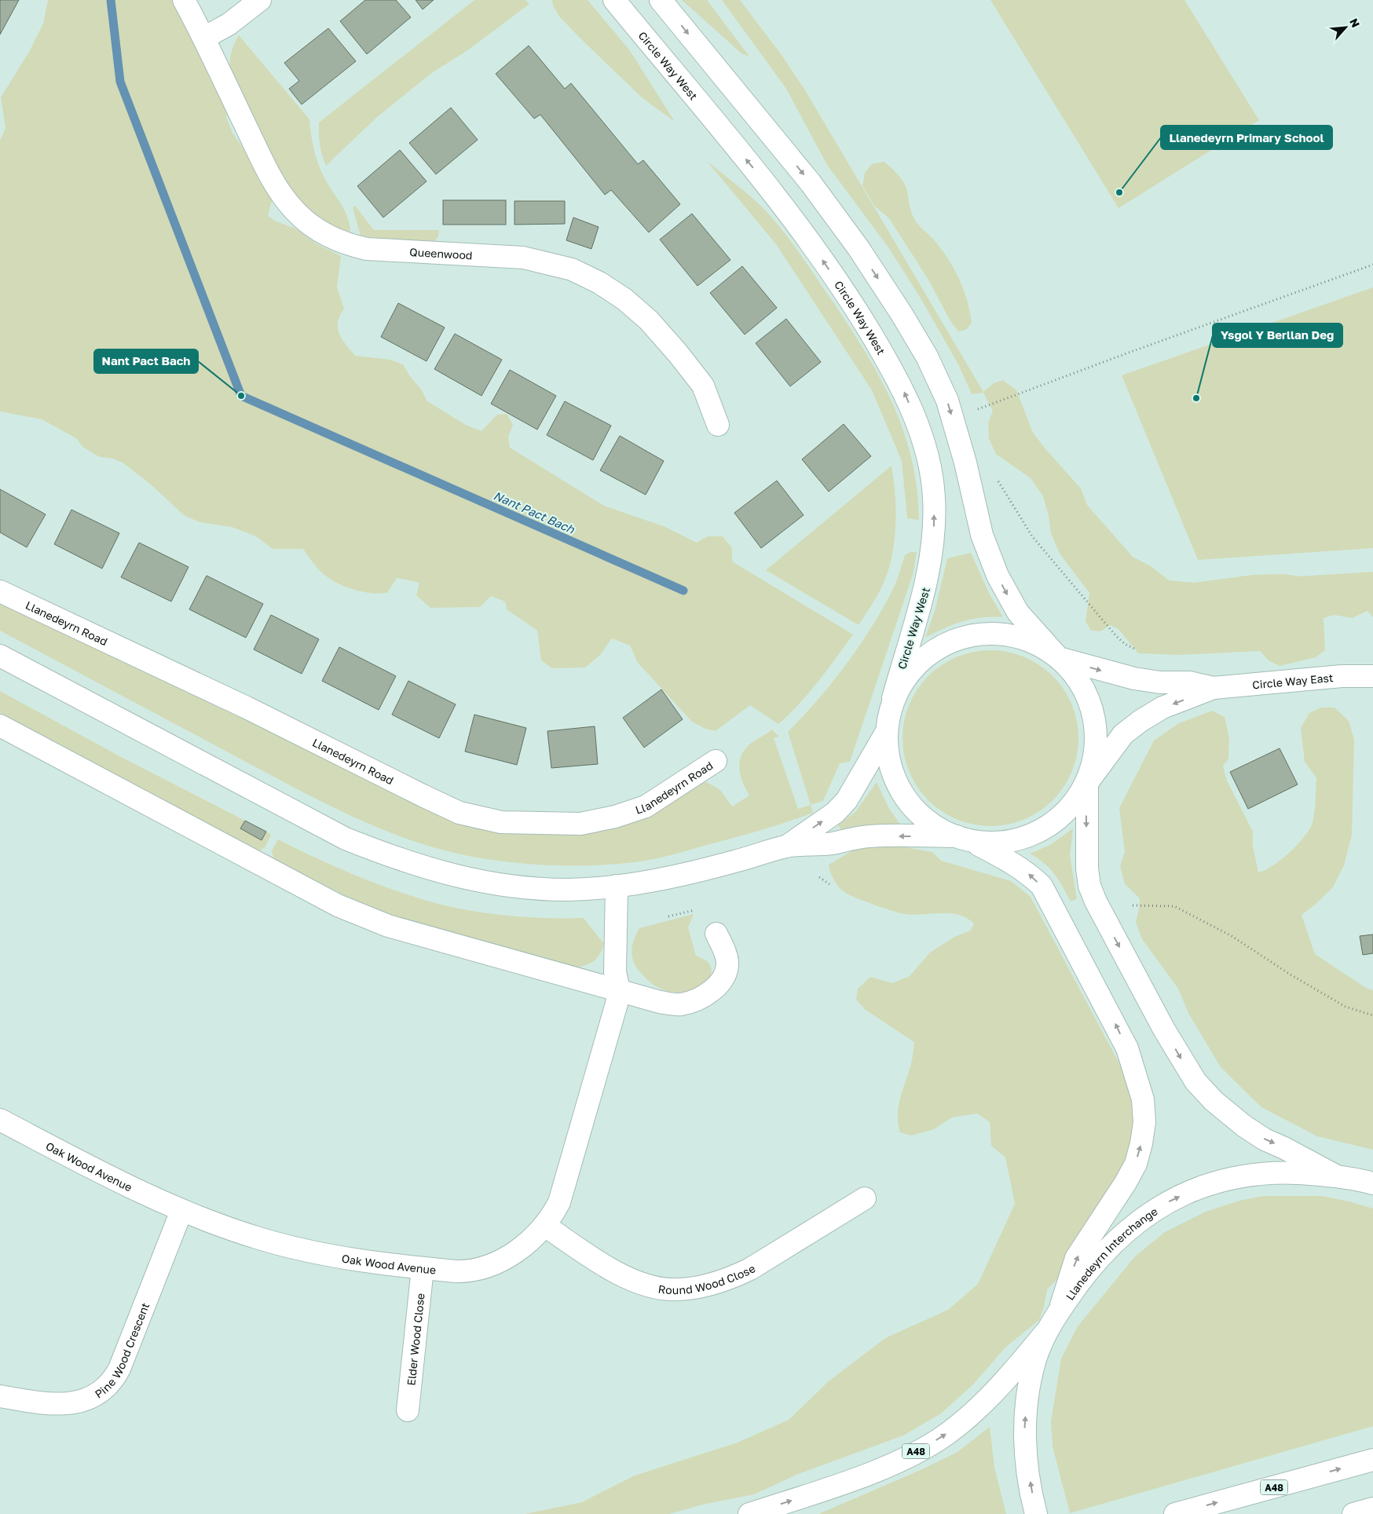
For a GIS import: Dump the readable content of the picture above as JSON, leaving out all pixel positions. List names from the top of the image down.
{
  "streets": {
    "main road": [
      "Circle Way West",
      "Queenwood",
      "Llanedeyrn Road",
      "Circle Way East",
      "Oak Wood Avenue",
      "Llanedeyrn Interchange",
      "Round Wood Close",
      "Elder Wood Close",
      "Pine Wood Crescent",
      "A48"
    ]
  },
  "crossings": [
    ["Oak Wood Avenue", "Round Wood Close"],
    ["Oak Wood Avenue", "Elder Wood Close"],
    ["Oak Wood Avenue", "Pine Wood Crescent"],
    ["Llanedeyrn Interchange", "A48"]
  ],
  "water": ["Nant Pact Bach"],
  "places": ["Llanedeyrn Primary School", "Nant Pact Bach", "Ysgol Y Berllan Deg"],
  "north": "top right"
}
